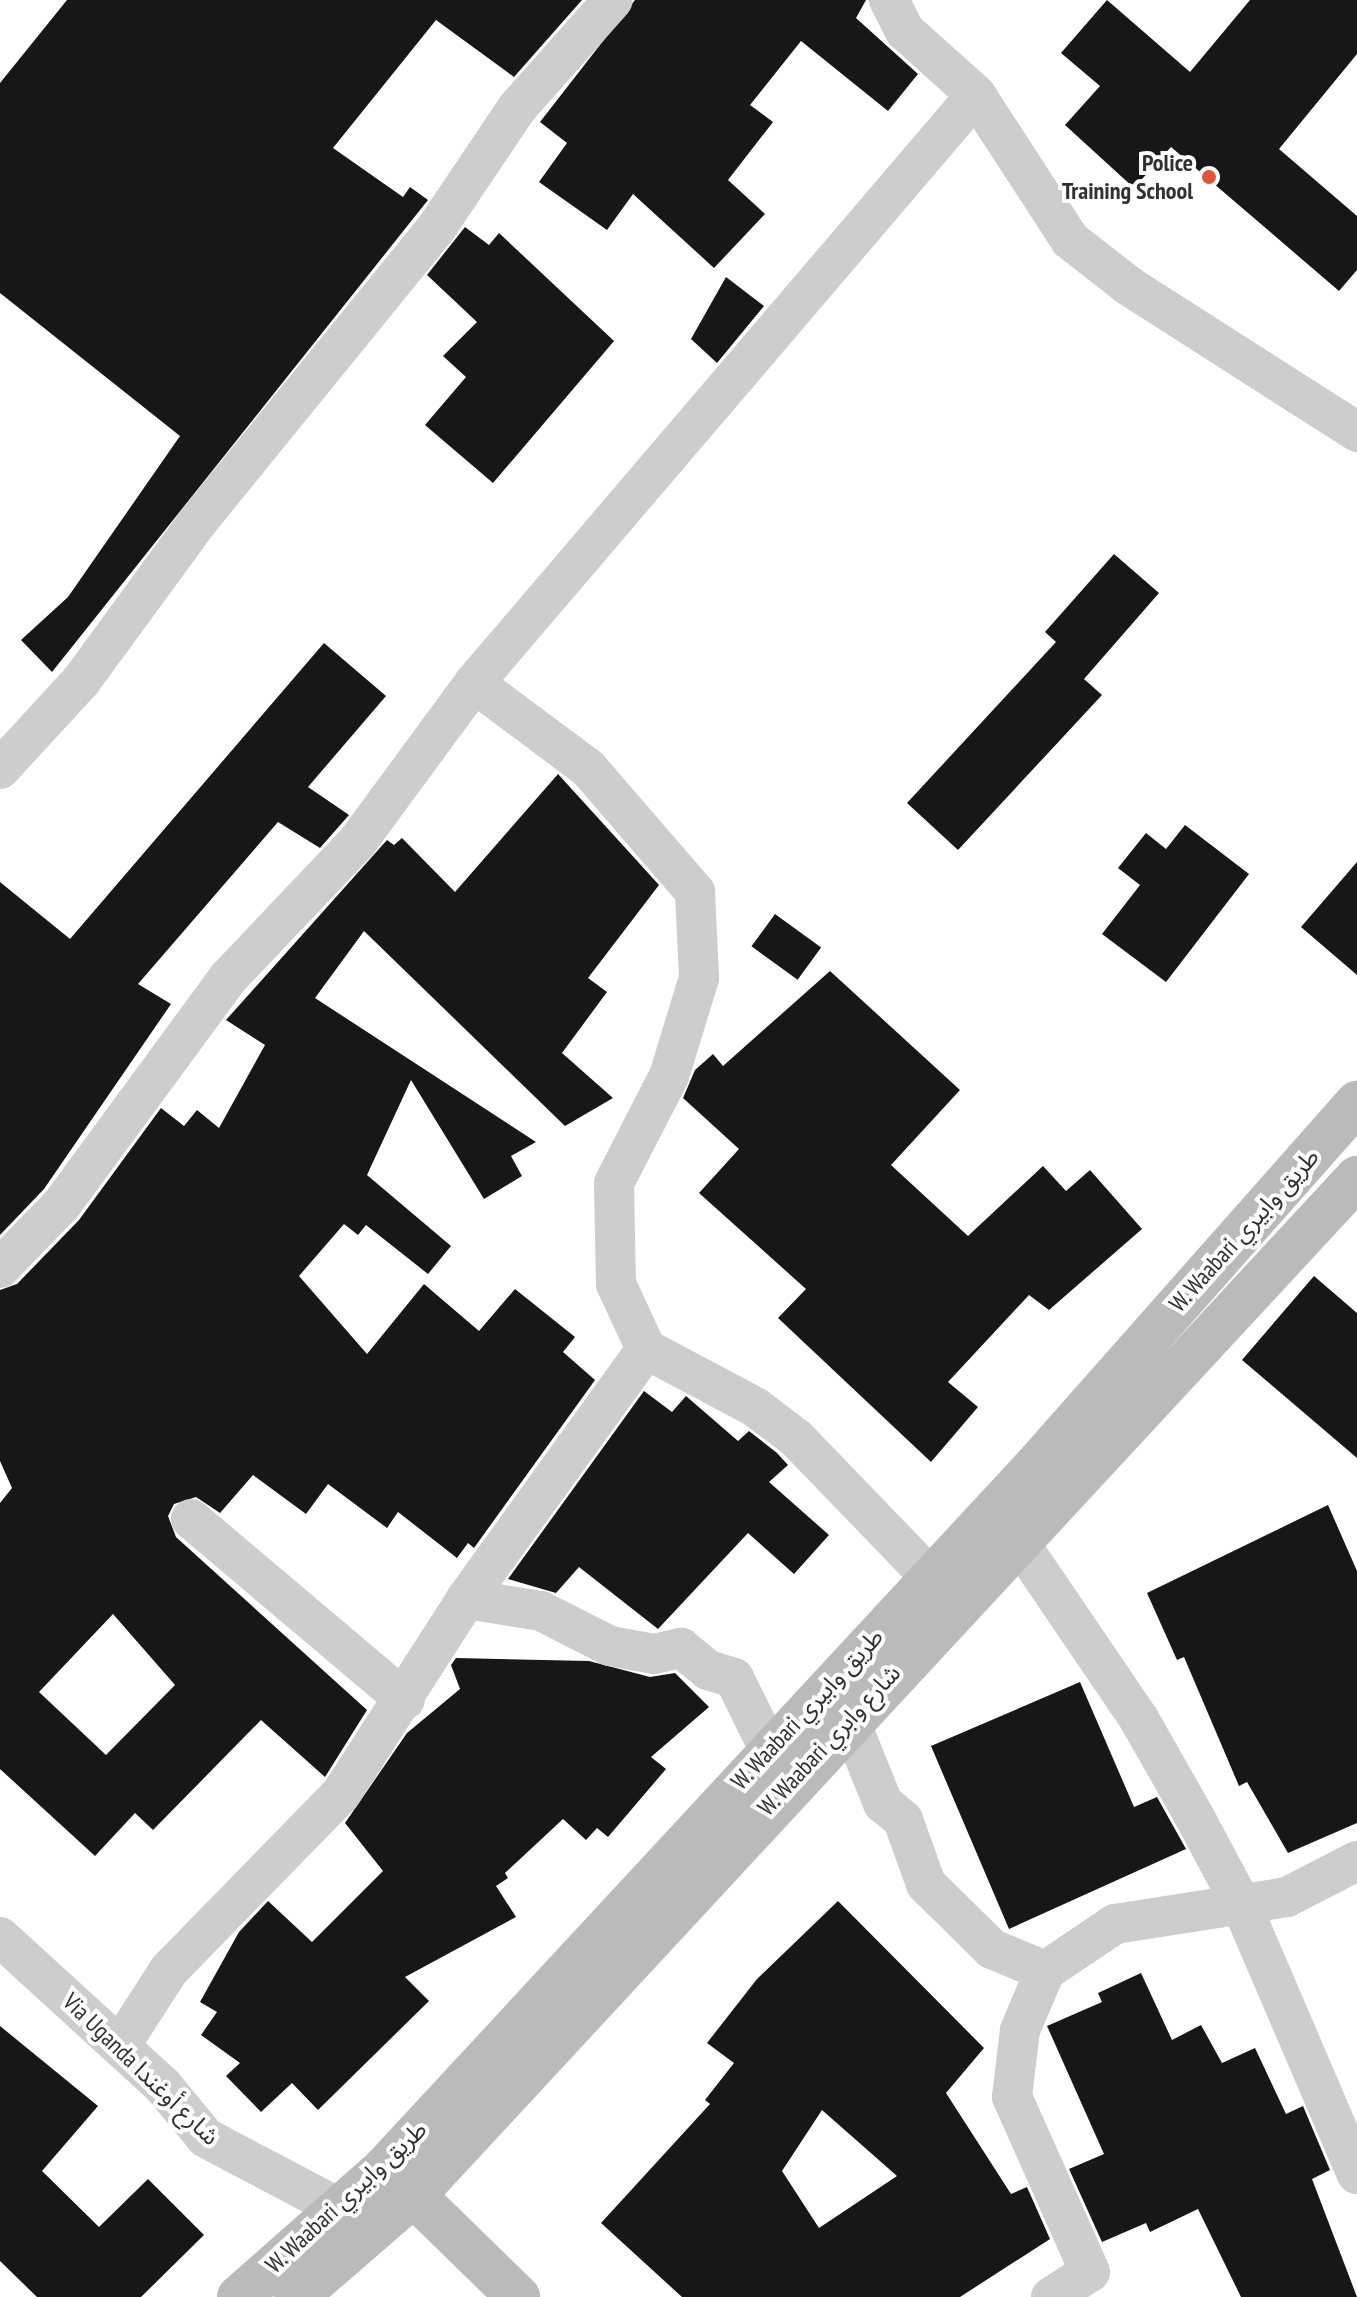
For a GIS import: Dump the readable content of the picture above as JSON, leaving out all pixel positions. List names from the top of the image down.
{
  "streets": {
    "main road": ["W. Waabari طريق وابيري", "W. Waabari شارع وابري"],
    "street": ["Via Uganda شارع أوغندا"]
  },
  "crossings": [
    ["W. Waabari طريق وابيري", "W. Waabari شارع وابري"],
    ["W. Waabari طريق وابيري", "Via Uganda شارع أوغندا"]
  ],
  "places": ["Police Training School"]
}
